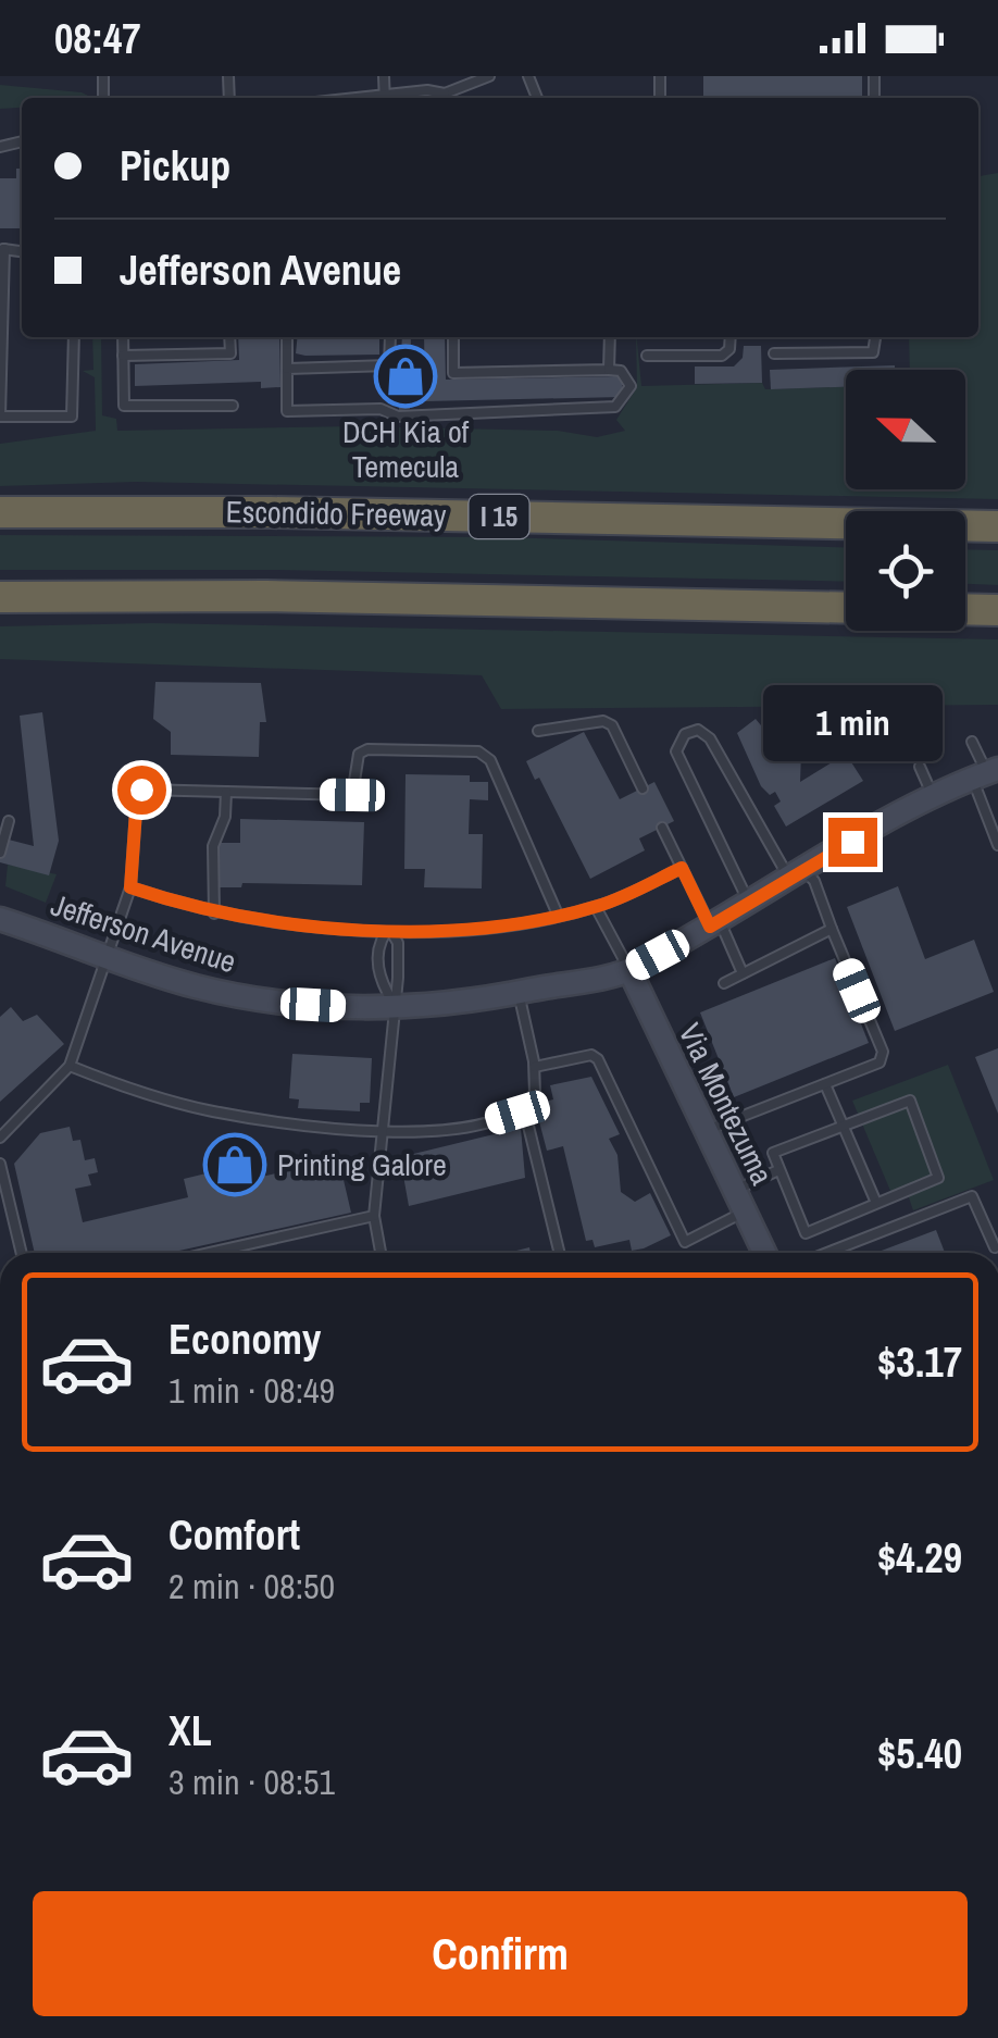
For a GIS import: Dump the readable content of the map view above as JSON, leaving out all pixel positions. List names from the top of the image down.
{
  "streets": {
    "highway": ["Escondido Freeway", "I 15"],
    "main road": ["Jefferson Avenue", "Via Montezuma"]
  },
  "crossings": [
    ["Jefferson Avenue", "Via Montezuma"]
  ],
  "places": {
    "shop": ["DCH Kia of Temecula", "Printing Galore"]
  },
  "north": "left",
  "page": {
    "status": "08:47",
    "banner": ["Pickup", "Jefferson Avenue"],
    "bubble": "1 min",
    "list": [
      {
        "name": "Economy",
        "note": "1 min · 08:49",
        "value": "$3.17"
      },
      {
        "name": "Comfort",
        "note": "2 min · 08:50",
        "value": "$4.29"
      },
      {
        "name": "XL",
        "note": "3 min · 08:51",
        "value": "$5.40"
      }
    ],
    "buttons": "Confirm"
  }
}
